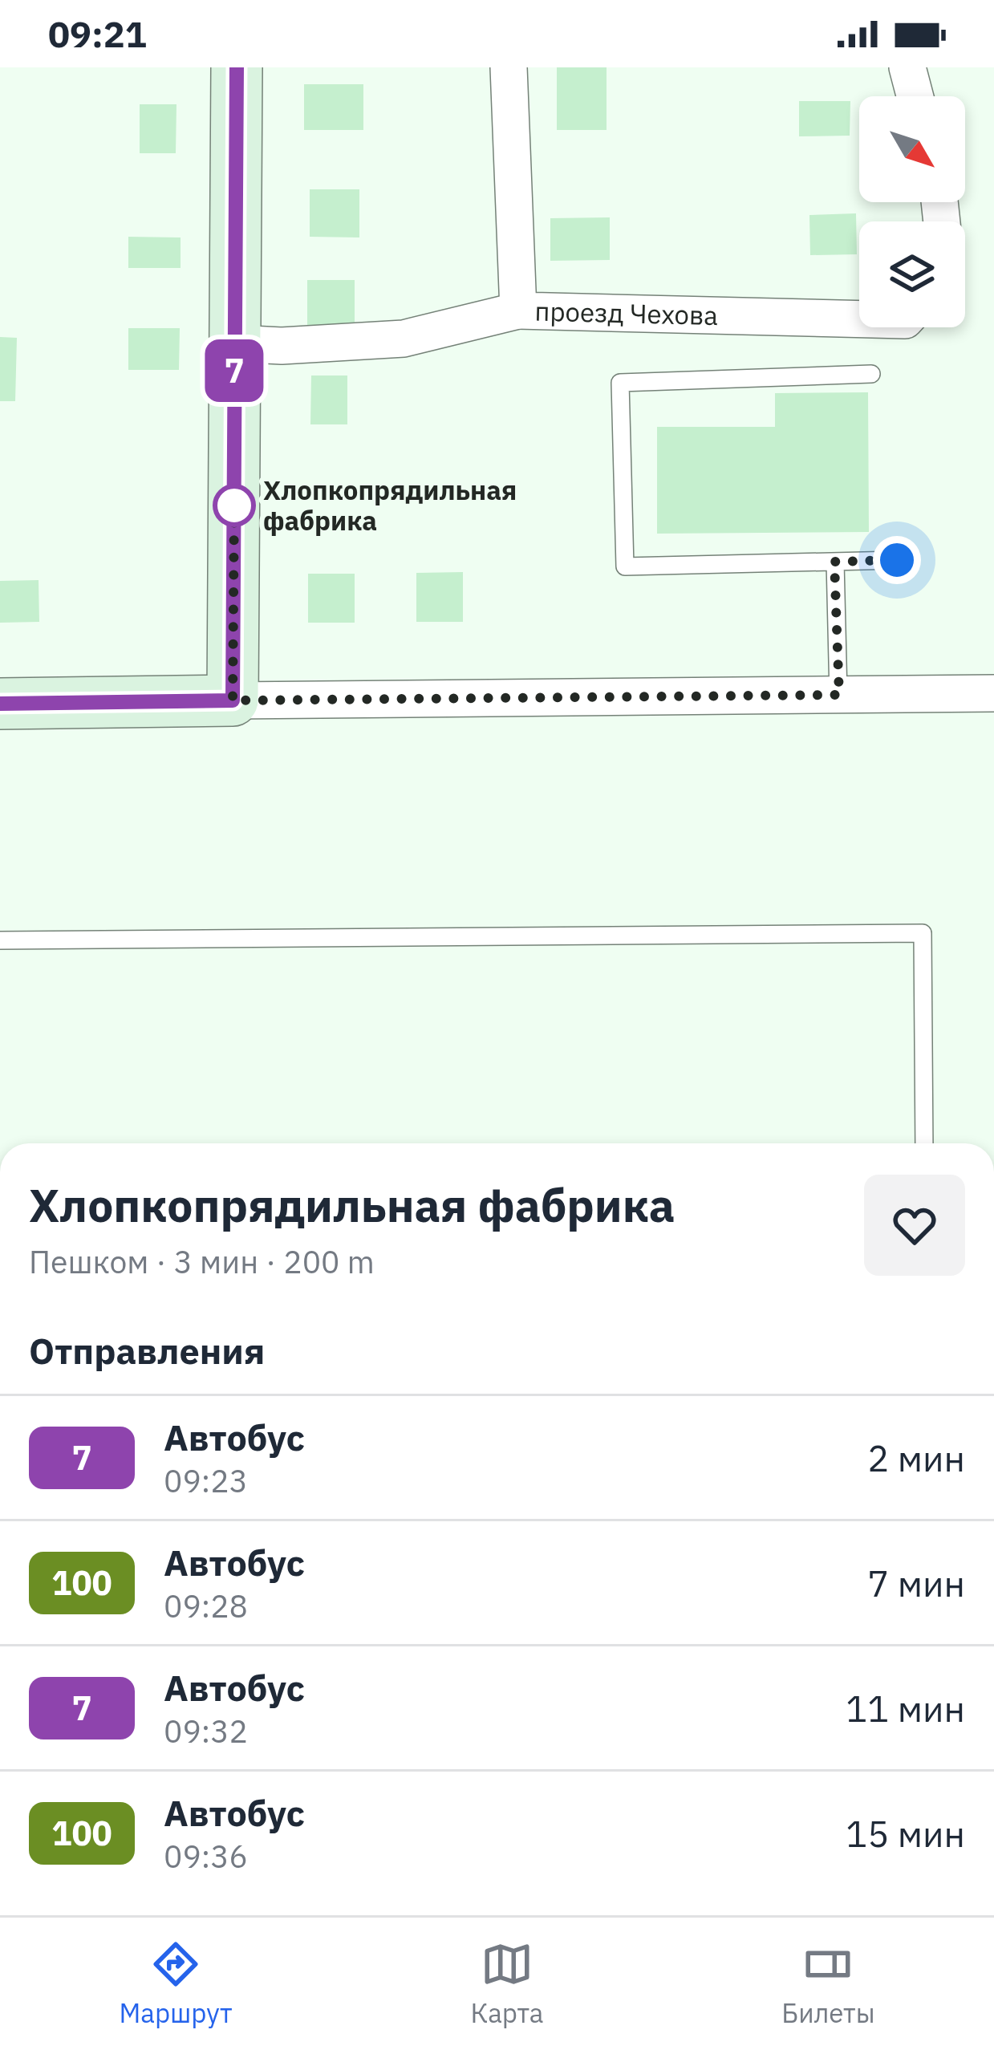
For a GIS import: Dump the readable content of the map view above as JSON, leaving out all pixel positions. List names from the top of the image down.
{
  "streets": {
    "street": ["проезд Чехова"]
  },
  "places": ["Хлопкопрядильная фабрика"],
  "lines": ["bus line 7"],
  "north": "bottom right",
  "page": {
    "status": "09:21",
    "on_map": "7",
    "heading": [
      ["Хлопкопрядильная фабрика", "Пешком · 3 мин · 200 m"],
      "Отправления"
    ],
    "list": [
      {
        "mark": "7",
        "name": "Автобус",
        "note": "09:23",
        "value": "2 мин"
      },
      {
        "mark": "100",
        "name": "Автобус",
        "note": "09:28",
        "value": "7 мин"
      },
      {
        "mark": "7",
        "name": "Автобус",
        "note": "09:32",
        "value": "11 мин"
      },
      {
        "mark": "100",
        "name": "Автобус",
        "note": "09:36",
        "value": "15 мин"
      }
    ],
    "tabs": ["Маршрут", "Карта", "Билеты"]
  }
}
